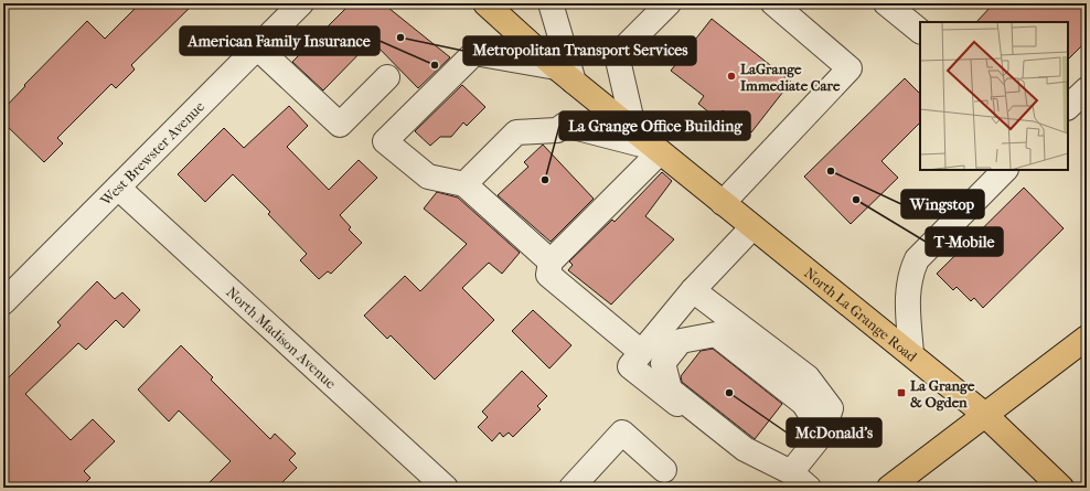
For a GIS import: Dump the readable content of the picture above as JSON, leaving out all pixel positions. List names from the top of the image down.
{
  "streets": {
    "main road": ["North La Grange Road"],
    "street": ["West Brewster Avenue", "North Madison Avenue"]
  },
  "crossings": [
    ["West Brewster Avenue", "North Madison Avenue"]
  ],
  "places": {
    "other": [
      "Metropolitan Transport Services",
      "American Family Insurance",
      "LaGrange Immediate Care",
      "Wingstop",
      "La Grange Office Building",
      "T-Mobile",
      "McDonald's"
    ],
    "transit": ["La Grange & Ogden"]
  }
}
